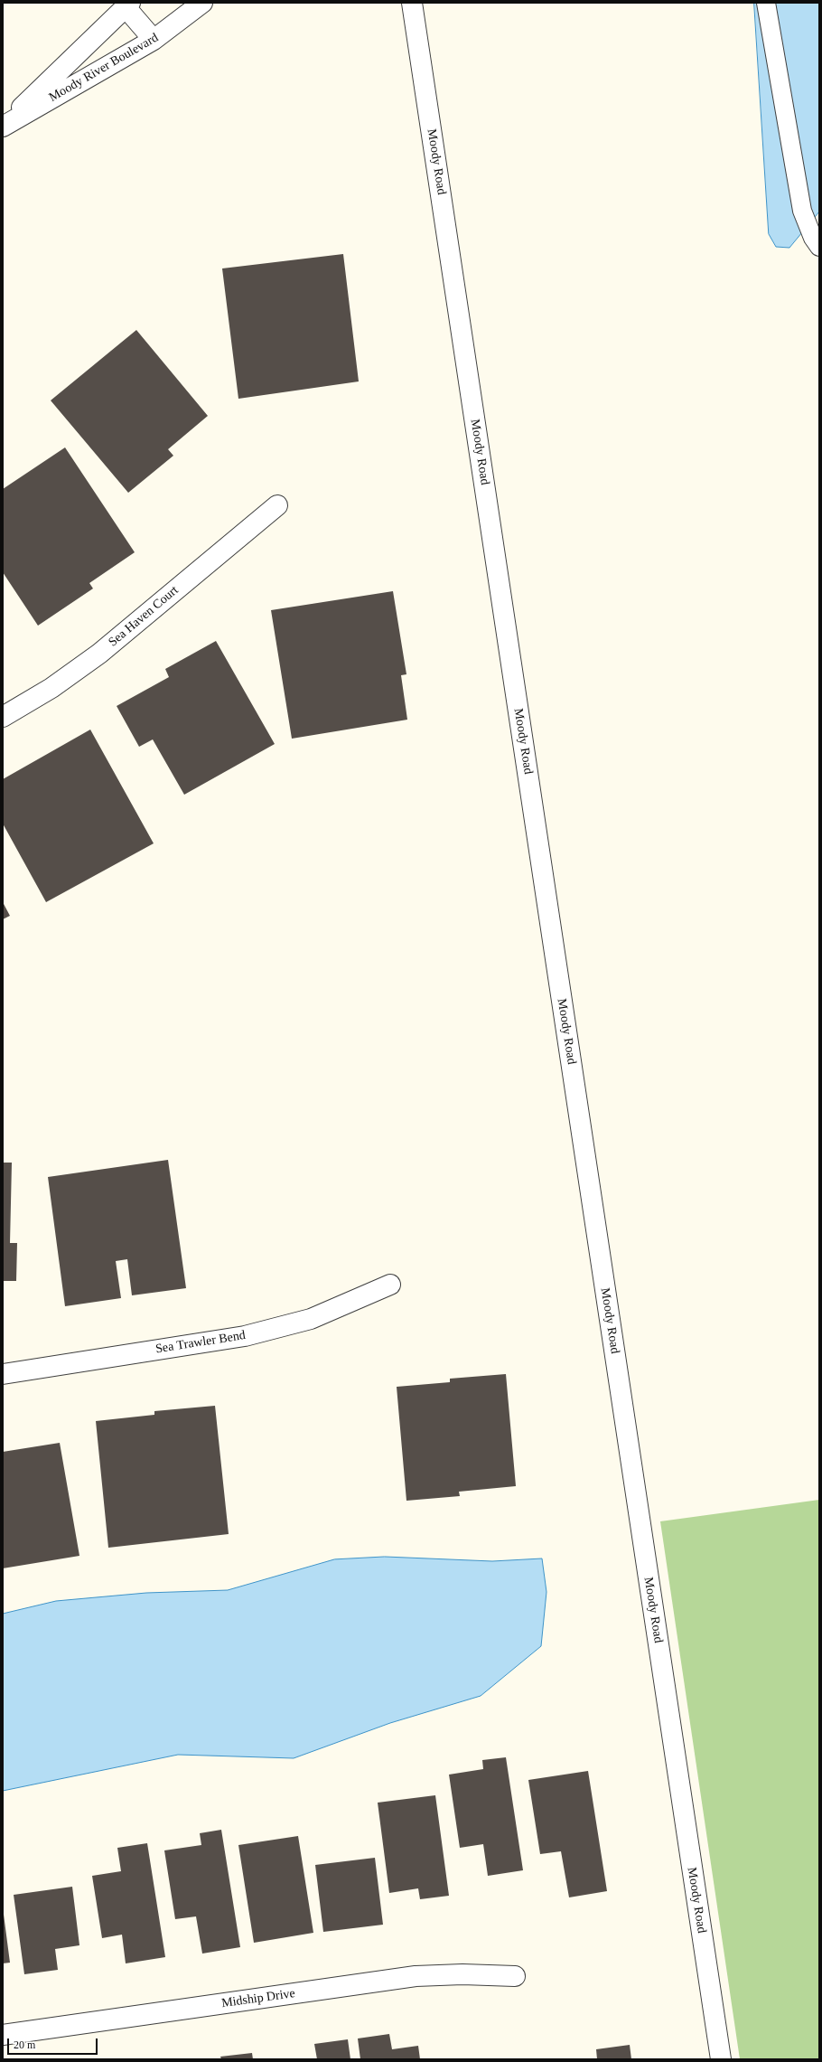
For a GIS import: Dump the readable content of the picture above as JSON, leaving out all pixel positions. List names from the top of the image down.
{
  "streets": {
    "street": [
      "Moody River Boulevard",
      "Moody Road",
      "Sea Haven Court",
      "Sea Trawler Bend",
      "Midship Drive"
    ]
  },
  "scale_bar": "20 m"
}
